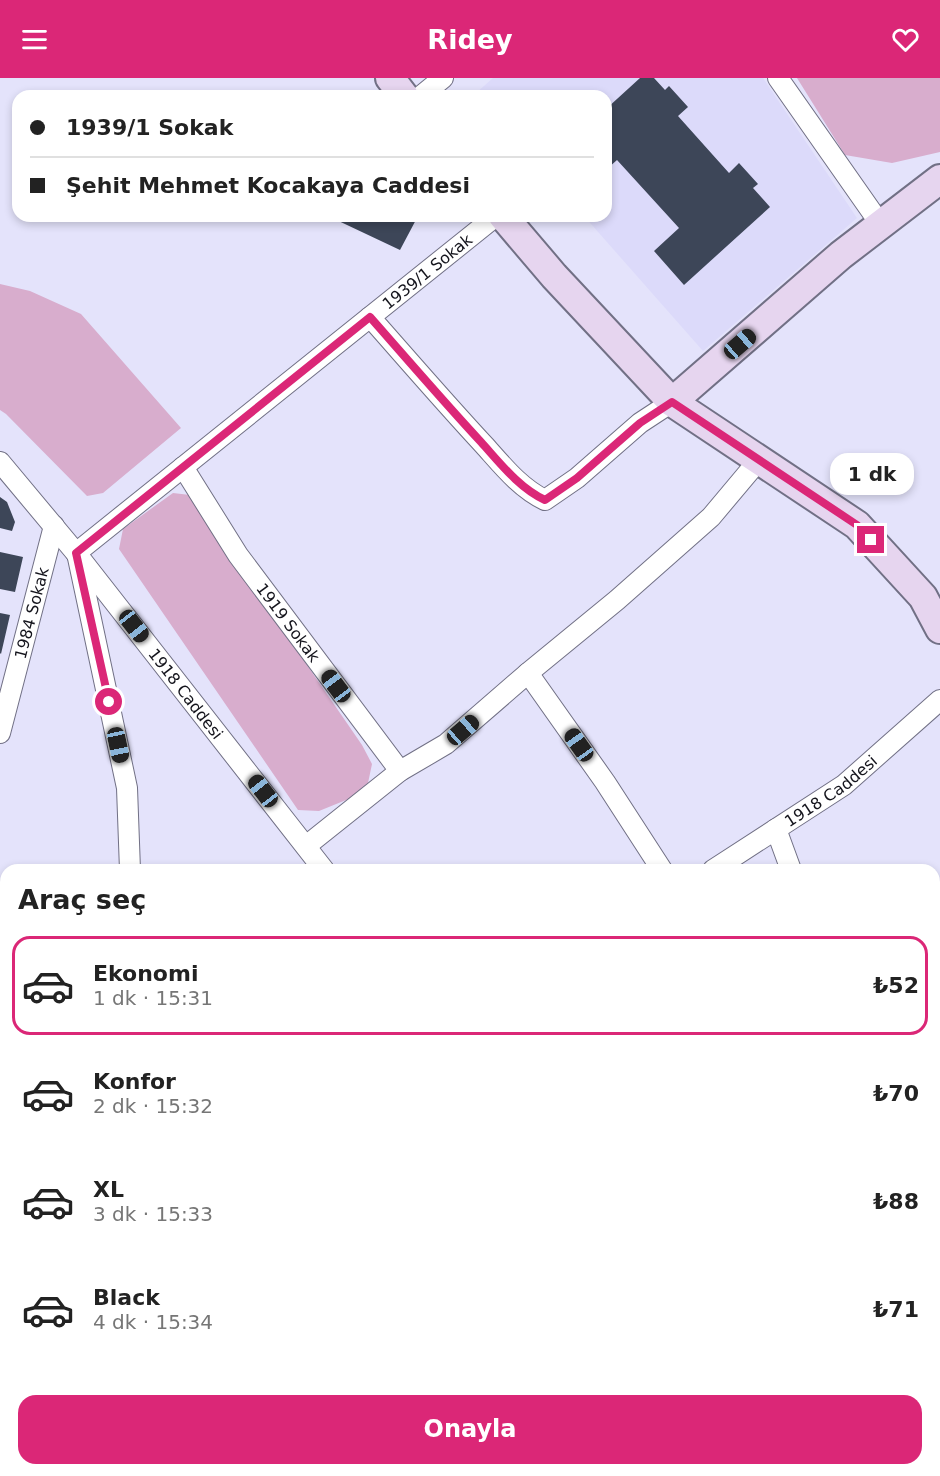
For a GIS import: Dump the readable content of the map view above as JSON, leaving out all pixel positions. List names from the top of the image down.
{
  "streets": {
    "street": [
      "1939/1 Sokak",
      "1984 Sokak",
      "1919 Sokak",
      "1918 Caddesi"
    ]
  },
  "crossings": [
    ["1939/1 Sokak", "1919 Sokak"],
    ["1939/1 Sokak", "1918 Caddesi"],
    ["1984 Sokak", "1918 Caddesi"]
  ],
  "page": {
    "header": "Ridey",
    "banner": ["1939/1 Sokak", "Şehit Mehmet Kocakaya Caddesi"],
    "bubble": "1 dk",
    "heading": "Araç seç",
    "list": [
      {
        "name": "Ekonomi",
        "note": "1 dk · 15:31",
        "value": "₺52"
      },
      {
        "name": "Konfor",
        "note": "2 dk · 15:32",
        "value": "₺70"
      },
      {
        "name": "XL",
        "note": "3 dk · 15:33",
        "value": "₺88"
      },
      {
        "name": "Black",
        "note": "4 dk · 15:34",
        "value": "₺71"
      }
    ],
    "buttons": "Onayla"
  }
}
